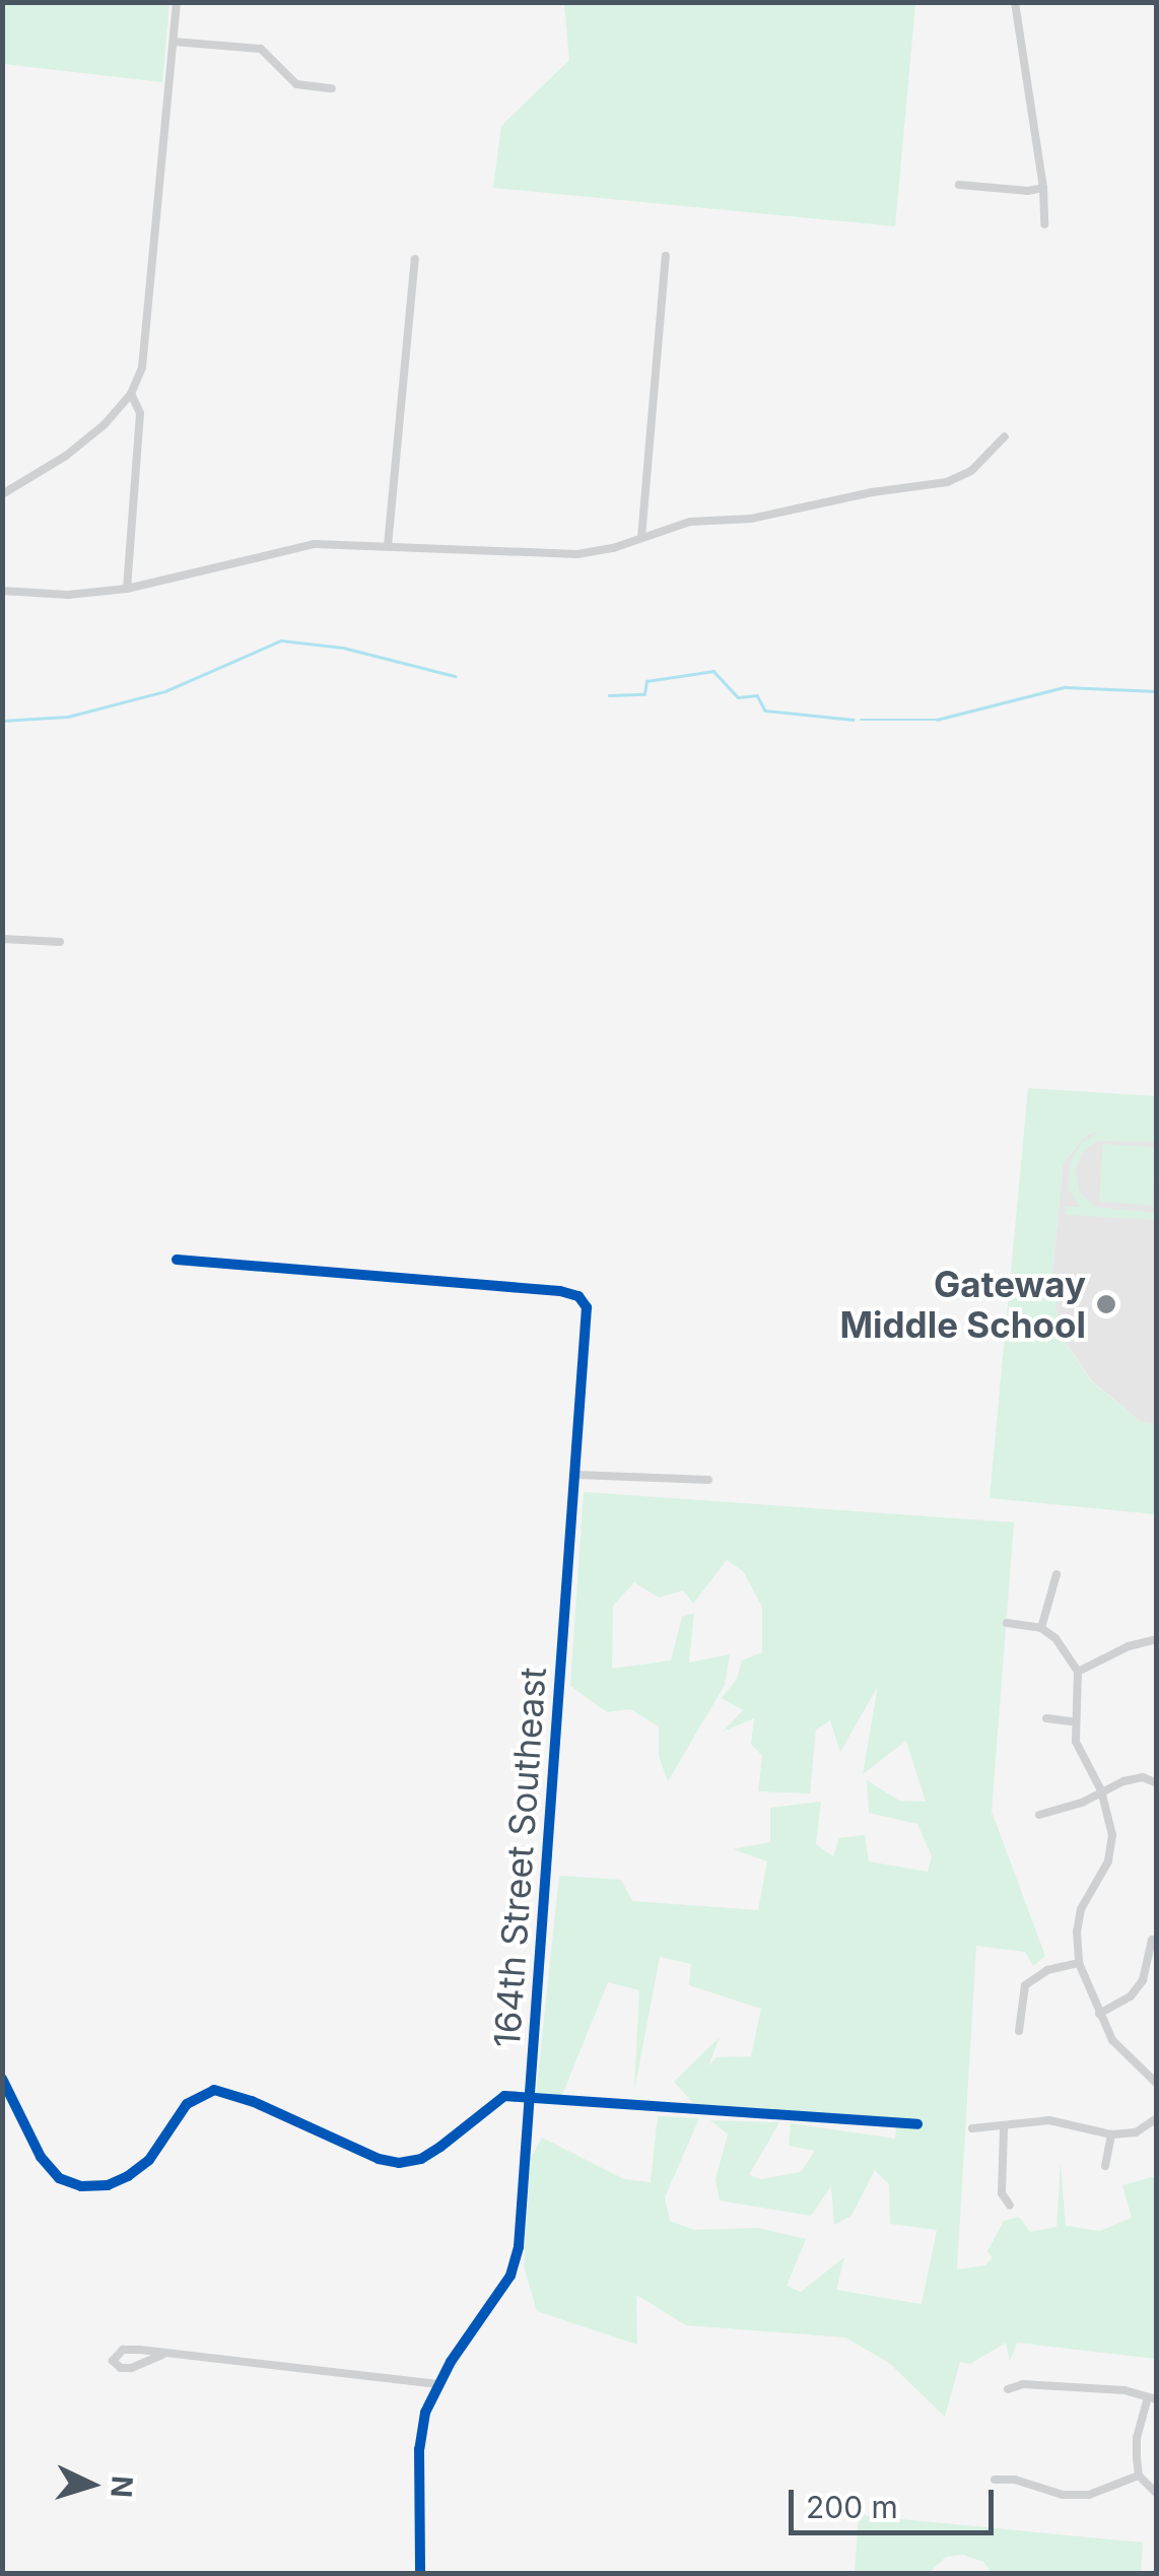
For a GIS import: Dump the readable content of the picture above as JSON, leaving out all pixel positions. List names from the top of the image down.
{
  "streets": {
    "street": ["164th Street Southeast"]
  },
  "places": ["Gateway Middle School"],
  "scale_bar": "200 m",
  "north": "right"
}
